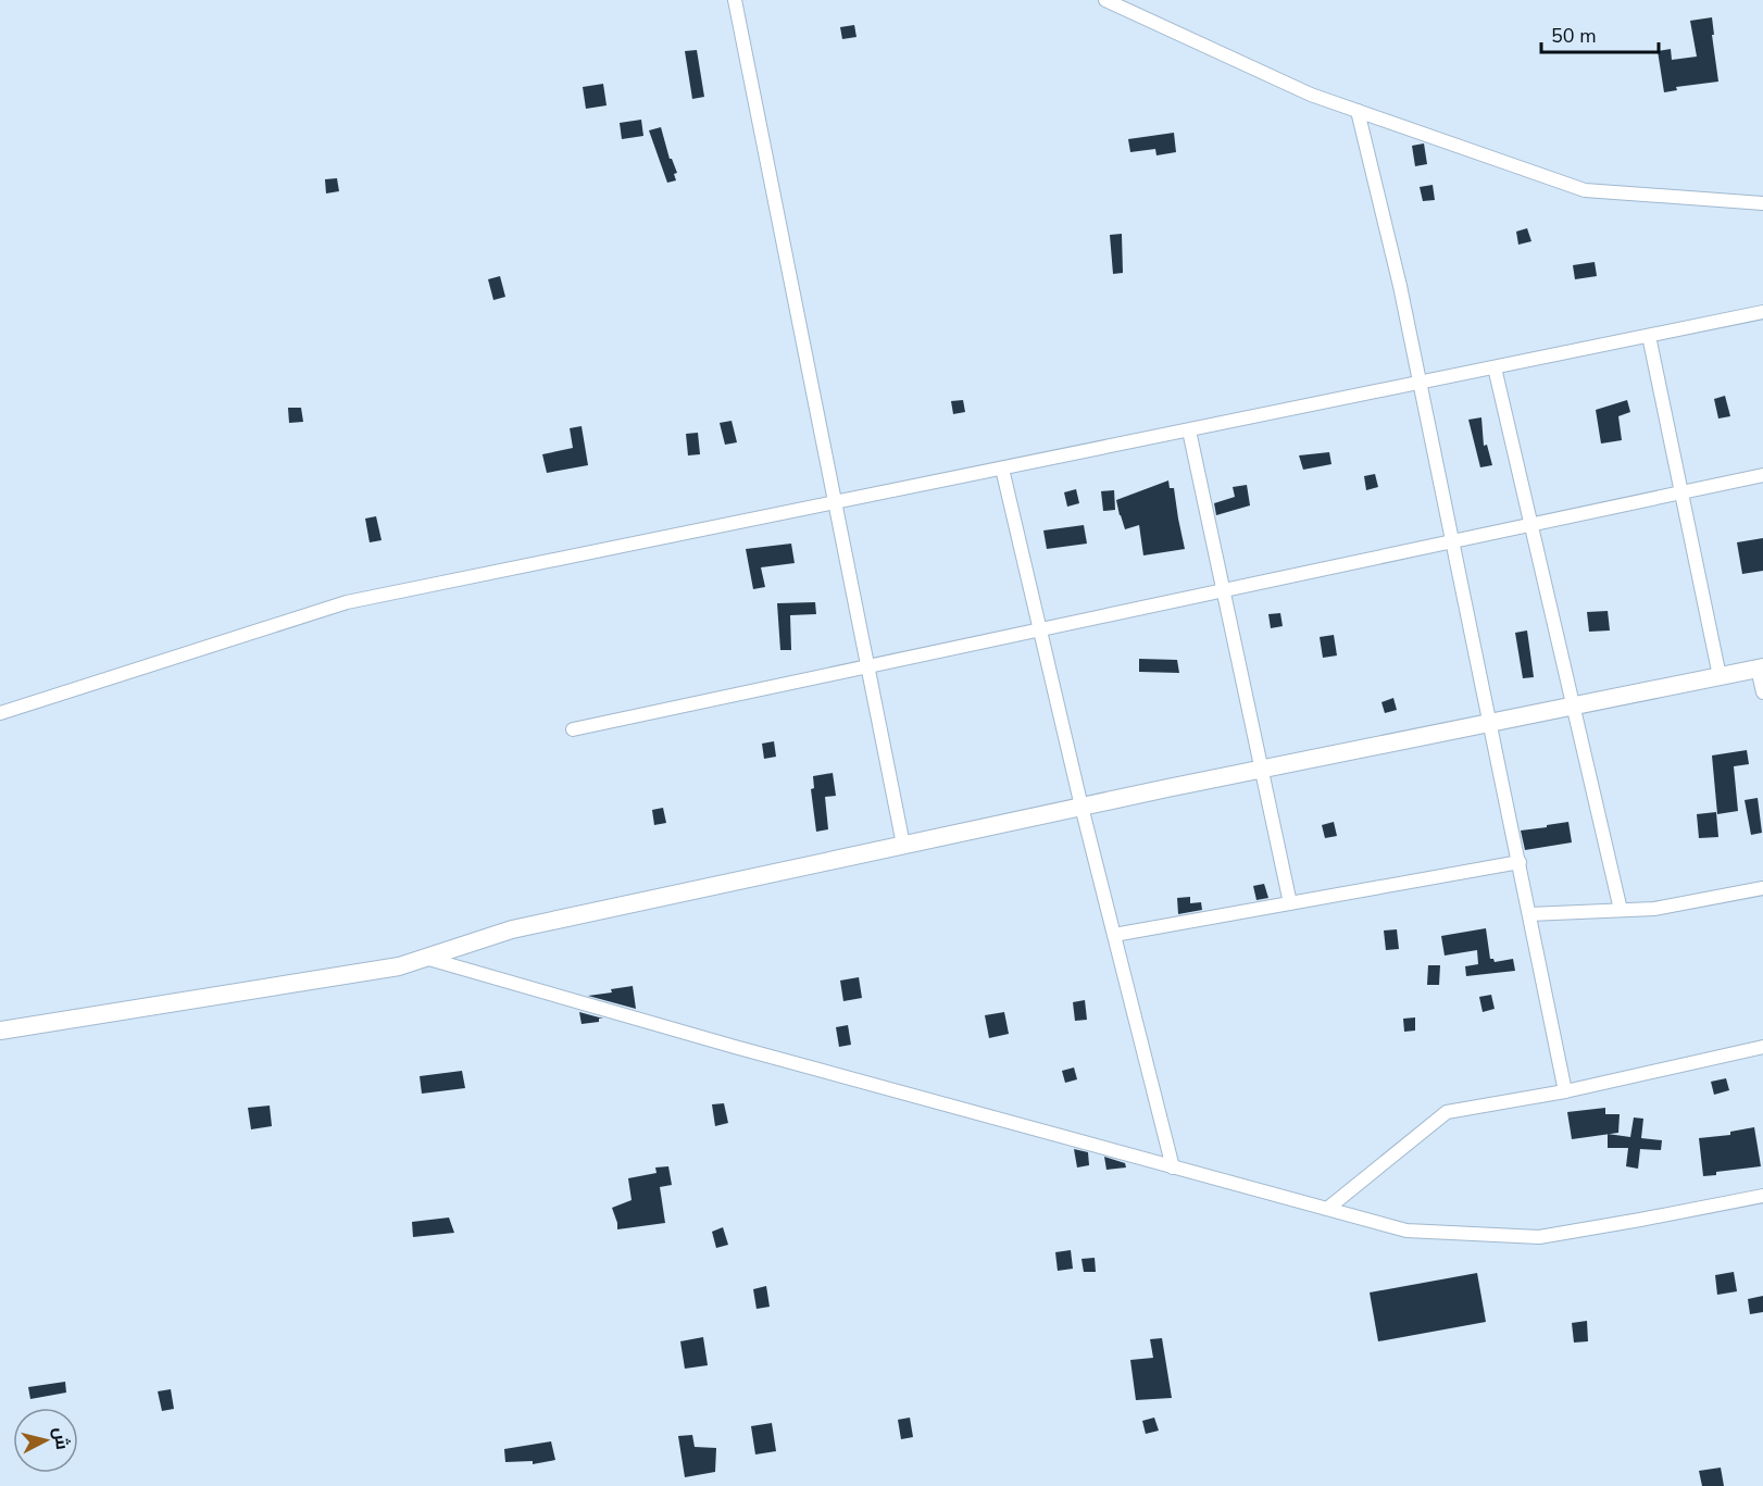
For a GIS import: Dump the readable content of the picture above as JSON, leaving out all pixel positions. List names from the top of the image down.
{
  "scale_bar": "50 m",
  "north": "right"
}
